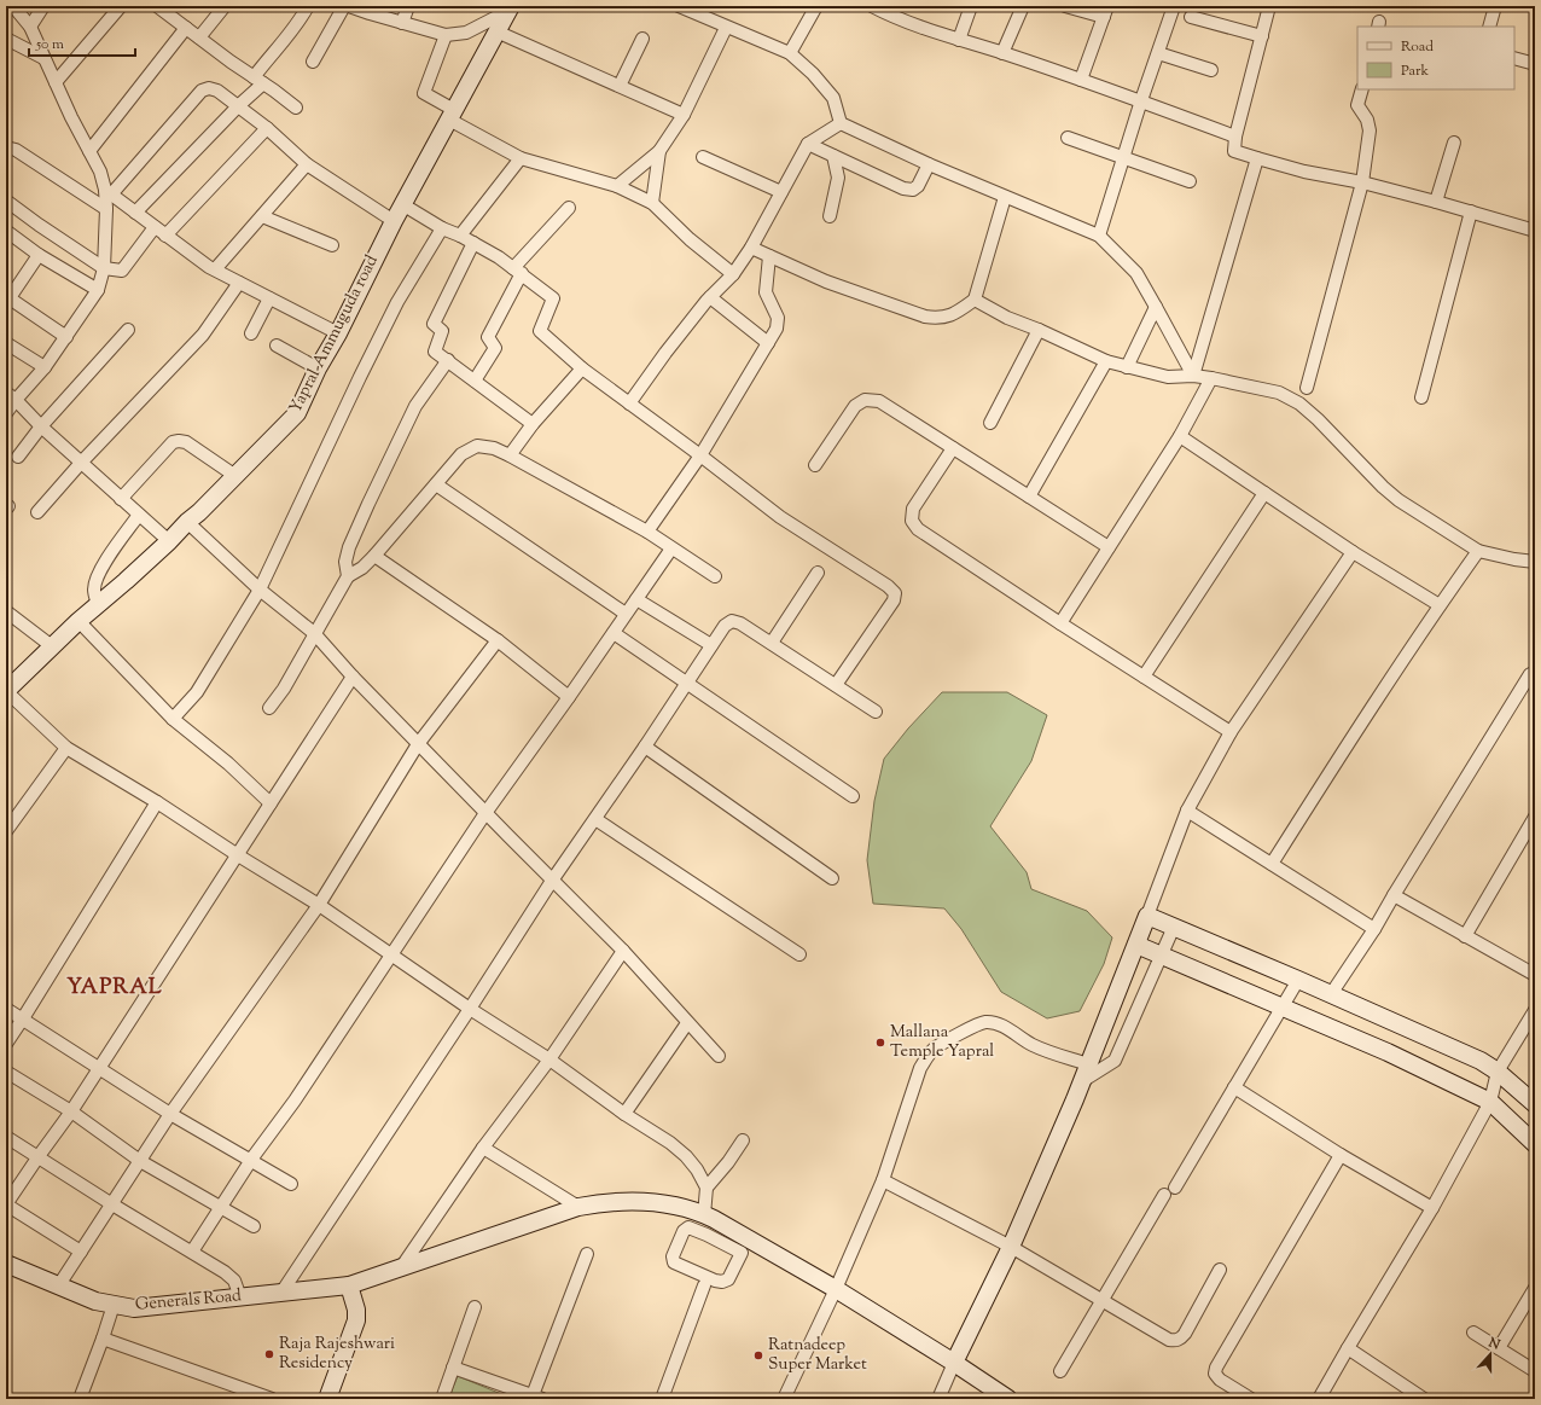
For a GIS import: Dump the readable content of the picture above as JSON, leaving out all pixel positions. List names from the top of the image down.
{
  "streets": {
    "street": ["Yapral-Ammuguda road", "Generals Road"]
  },
  "districts": ["YAPRAL"],
  "places": ["Mallana Temple Yapral", "Raja Rajeshwari Residency", "Ratnadeep Super Market"],
  "legend": ["Road", "Park"],
  "scale_bar": "50 m",
  "north": "top"
}
